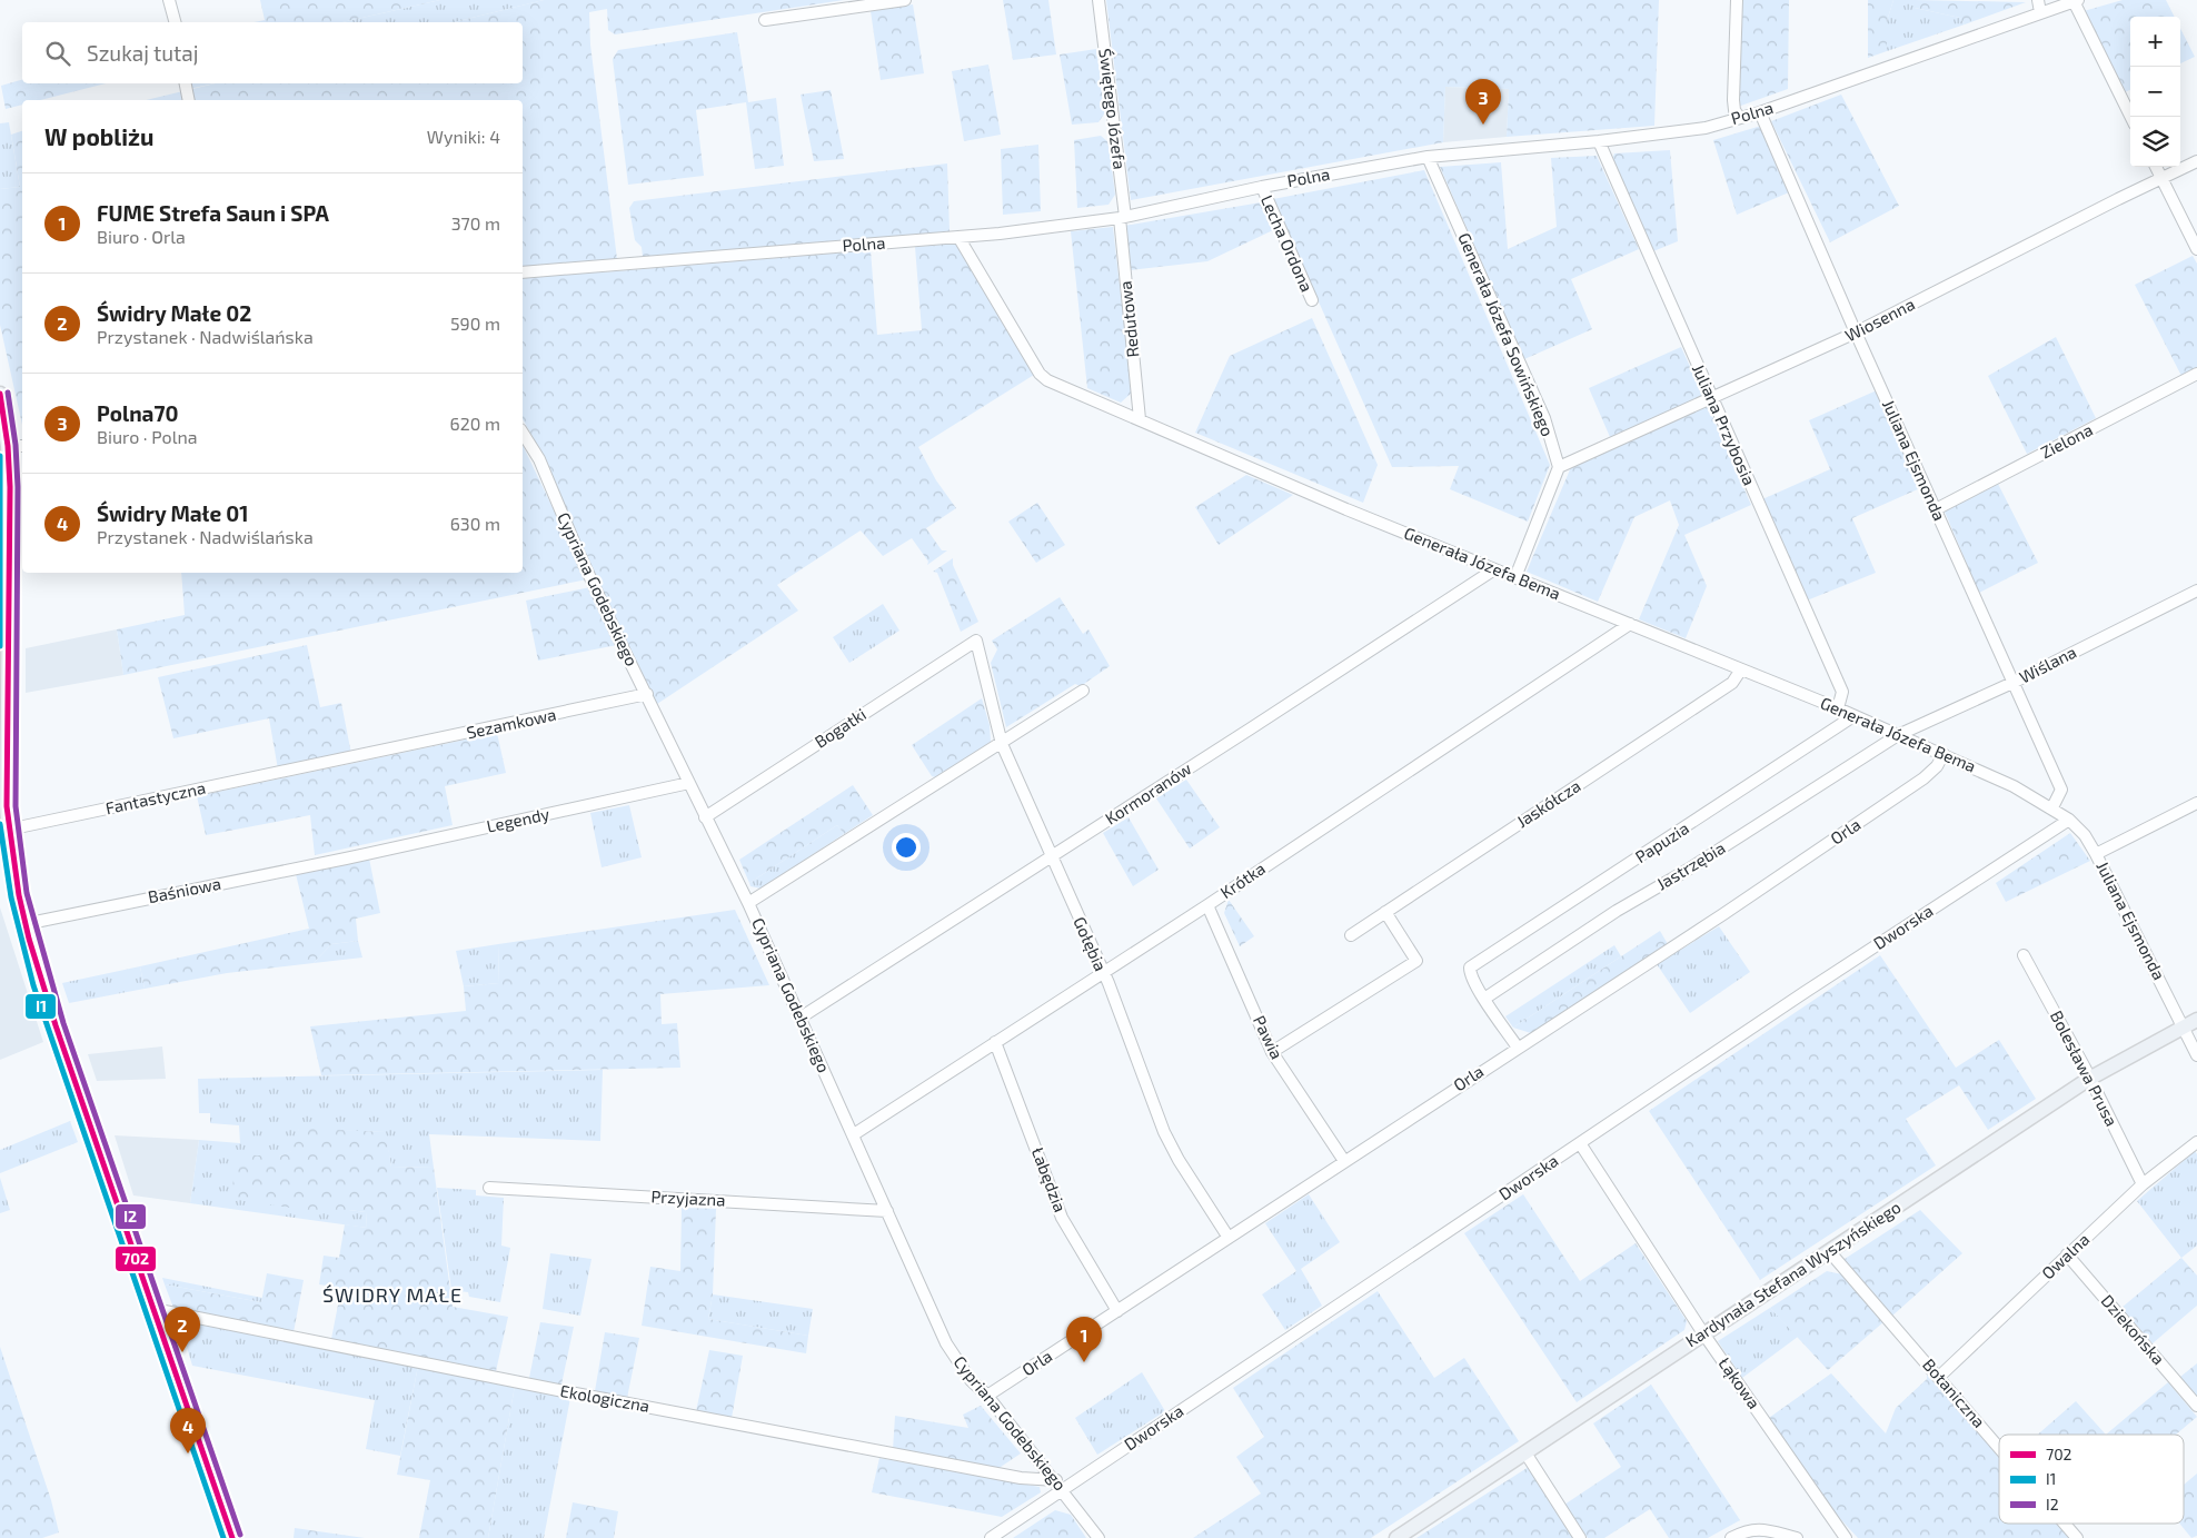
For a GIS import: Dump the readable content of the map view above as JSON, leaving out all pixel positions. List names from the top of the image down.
{
  "streets": {
    "main road": ["Kardynała Stefana Wyszyńskiego"],
    "street": [
      "Świętego Józefa",
      "Polna",
      "Lecha Ordona",
      "Redutowa",
      "Wiosenna",
      "Generała Józefa Sowińskiego",
      "Juliana Przybosia",
      "Zielona",
      "Juliana Ejsmonda",
      "Generała Józefa Bema",
      "Cypriana Godebskiego",
      "Wiślana",
      "Sezamkowa",
      "Bogatki",
      "Kormoranów",
      "Fantastyczna",
      "Jaskółcza",
      "Legendy",
      "Orla",
      "Papuzia",
      "Jastrzębia",
      "Krótka",
      "Baśniowa",
      "Dworska",
      "Gołębia",
      "Pawia",
      "Bolesława Prusa",
      "Łabędzia",
      "Przyjazna",
      "Owalna",
      "Dziekońska",
      "Łąkowa",
      "Botaniczna",
      "Ekologiczna"
    ]
  },
  "crossings": [
    ["Świętego Józefa", "Polna"],
    ["Świętego Józefa", "Redutowa"],
    ["Polna", "Lecha Ordona"],
    ["Polna", "Redutowa"],
    ["Polna", "Generała Józefa Sowińskiego"],
    ["Polna", "Juliana Przybosia"],
    ["Polna", "Juliana Ejsmonda"],
    ["Polna", "Generała Józefa Bema"],
    ["Redutowa", "Generała Józefa Bema"],
    ["Wiosenna", "Generała Józefa Sowińskiego"],
    ["Wiosenna", "Juliana Przybosia"],
    ["Wiosenna", "Juliana Ejsmonda"],
    ["Juliana Przybosia", "Generała Józefa Bema"],
    ["Zielona", "Juliana Ejsmonda"],
    ["Juliana Ejsmonda", "Generała Józefa Bema"],
    ["Juliana Ejsmonda", "Wiślana"],
    ["Juliana Ejsmonda", "Dworska"],
    ["Juliana Ejsmonda", "Kardynała Stefana Wyszyńskiego"],
    ["Generała Józefa Bema", "Wiślana"],
    ["Generała Józefa Bema", "Kormoranów"],
    ["Generała Józefa Bema", "Jaskółcza"],
    ["Generała Józefa Bema", "Orla"],
    ["Generała Józefa Bema", "Papuzia"],
    ["Generała Józefa Bema", "Jastrzębia"],
    ["Generała Józefa Bema", "Krótka"],
    ["Generała Józefa Bema", "Dworska"],
    ["Cypriana Godebskiego", "Sezamkowa"],
    ["Cypriana Godebskiego", "Bogatki"],
    ["Cypriana Godebskiego", "Kormoranów"],
    ["Cypriana Godebskiego", "Legendy"],
    ["Cypriana Godebskiego", "Orla"],
    ["Cypriana Godebskiego", "Krótka"],
    ["Cypriana Godebskiego", "Dworska"],
    ["Cypriana Godebskiego", "Przyjazna"],
    ["Cypriana Godebskiego", "Ekologiczna"],
    ["Wiślana", "Jastrzębia"],
    ["Sezamkowa", "Fantastyczna"],
    ["Bogatki", "Gołębia"],
    ["Kormoranów", "Gołębia"],
    ["Legendy", "Baśniowa"],
    ["Orla", "Gołębia"],
    ["Orla", "Pawia"],
    ["Orla", "Łabędzia"],
    ["Papuzia", "Jastrzębia"],
    ["Krótka", "Gołębia"],
    ["Krótka", "Pawia"],
    ["Krótka", "Łabędzia"],
    ["Dworska", "Łąkowa"],
    ["Dworska", "Ekologiczna"],
    ["Bolesława Prusa", "Owalna"],
    ["Bolesława Prusa", "Kardynała Stefana Wyszyńskiego"],
    ["Owalna", "Dziekońska"],
    ["Owalna", "Botaniczna"],
    ["Kardynała Stefana Wyszyńskiego", "Łąkowa"],
    ["Kardynała Stefana Wyszyńskiego", "Botaniczna"]
  ],
  "districts": ["ŚWIDRY MAŁE"],
  "lines": ["transit line I2", "transit line 702", "transit line I1"],
  "legend": ["702", "I1", "I2"],
  "page": {
    "map_buttons": ["+", "−"],
    "search": "Szukaj tutaj",
    "pins": [
      "3",
      "2",
      "1",
      "4"
    ],
    "heading": ["W pobliżu", "Wyniki: 4"],
    "list": [
      {
        "mark": "1",
        "name": "FUME Strefa Saun i SPA",
        "note": "Biuro · Orla",
        "value": "370 m"
      },
      {
        "mark": "2",
        "name": "Świdry Małe 02",
        "note": "Przystanek · Nadwiślańska",
        "value": "590 m"
      },
      {
        "mark": "3",
        "name": "Polna70",
        "note": "Biuro · Polna",
        "value": "620 m"
      },
      {
        "mark": "4",
        "name": "Świdry Małe 01",
        "note": "Przystanek · Nadwiślańska",
        "value": "630 m"
      }
    ]
  }
}
